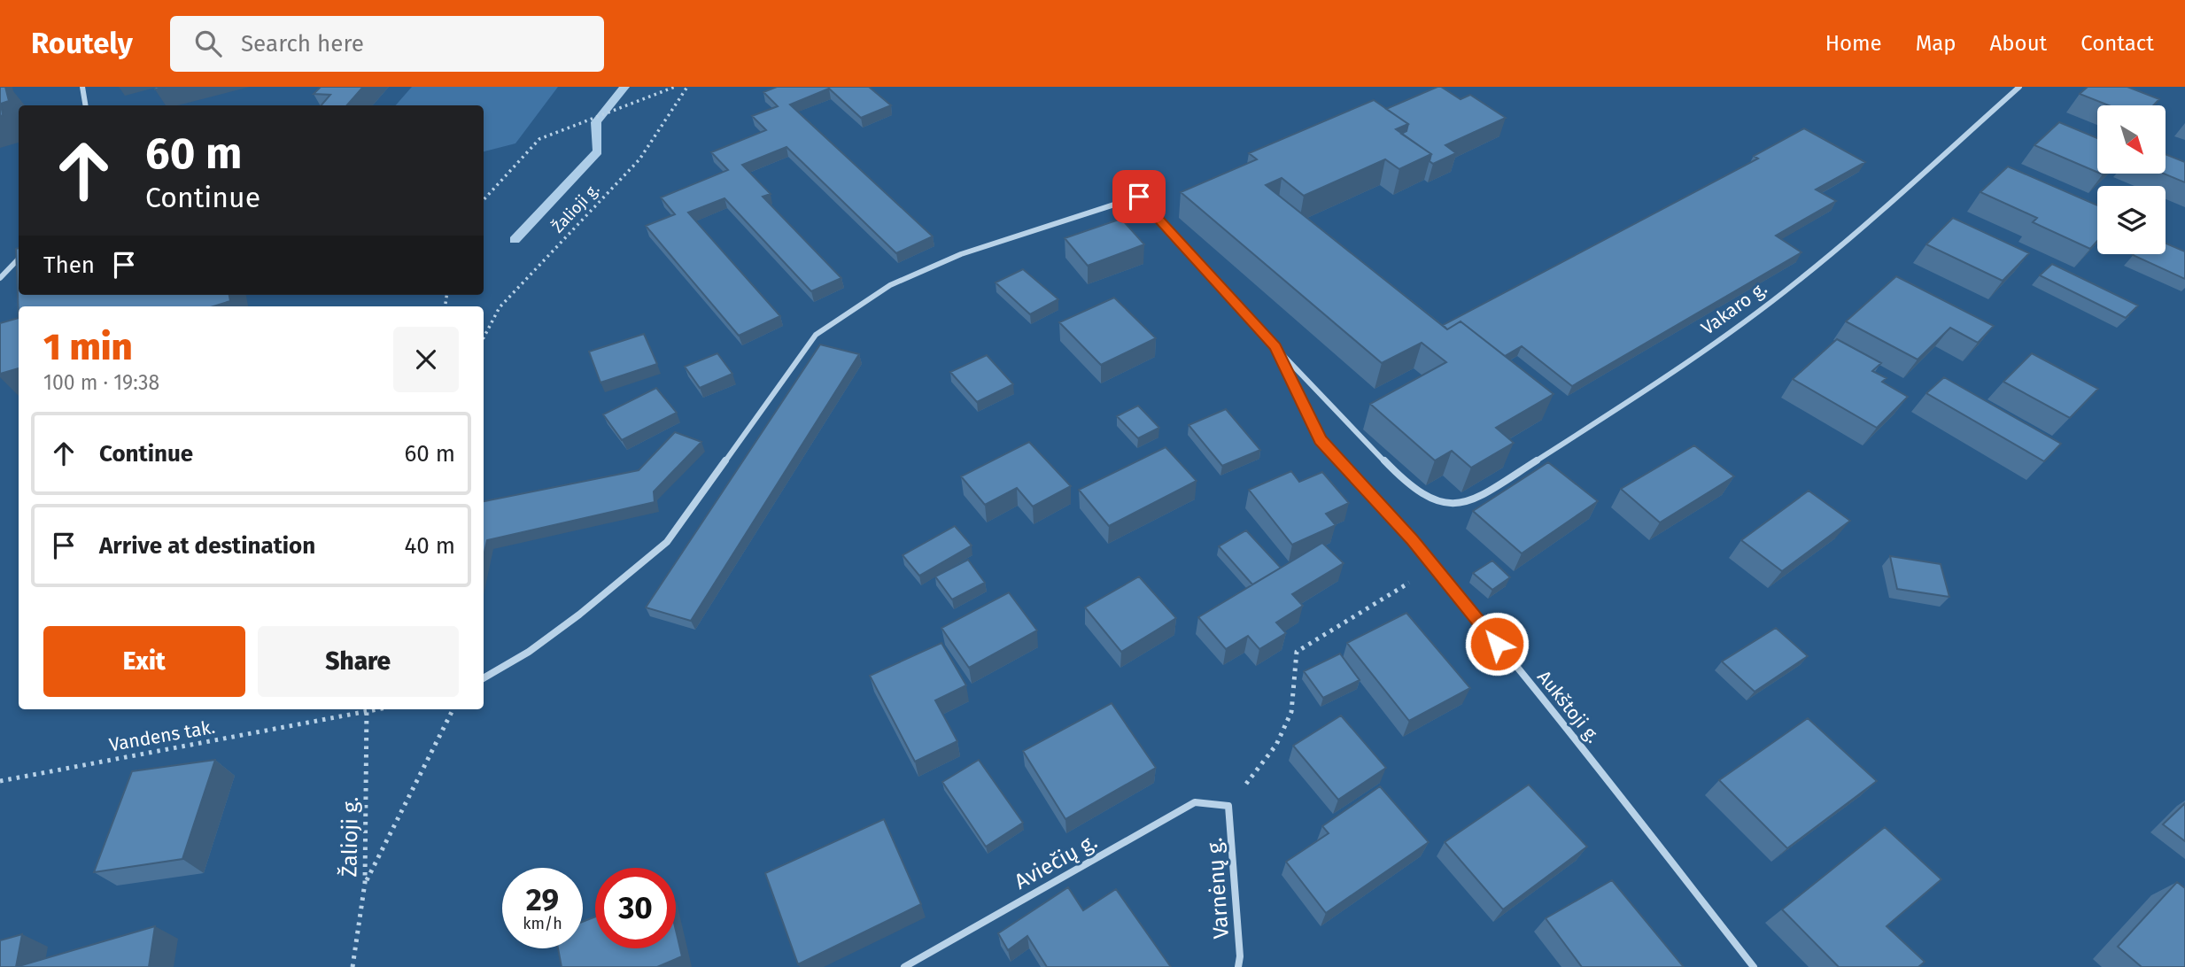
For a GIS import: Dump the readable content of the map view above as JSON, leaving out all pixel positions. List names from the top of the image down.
{
  "streets": {
    "street": [
      "Vakaro g.",
      "Aukštoji g.",
      "Aviečių g.",
      "Varnėnų g."
    ],
    "path": ["Žalioji g.", "Vandens tak."]
  },
  "crossings": [
    ["Žalioji g.", "Vandens tak."],
    ["Vakaro g.", "Aukštoji g."],
    ["Aviečių g.", "Varnėnų g."]
  ],
  "north": "bottom right",
  "page": {
    "header": "Routely",
    "search": "Search here",
    "nav": [
      "Home",
      "Map",
      "About",
      "Contact"
    ],
    "turn": ["60 m", "Continue"],
    "then": "Then",
    "heading": ["1 min", "100 m · 19:38"],
    "list": [
      {
        "name": "Continue",
        "value": "60 m"
      },
      {
        "name": "Arrive at destination",
        "value": "40 m"
      }
    ],
    "buttons": ["Exit", "Share"],
    "speed": "29 km/h",
    "limit": "30"
  }
}
